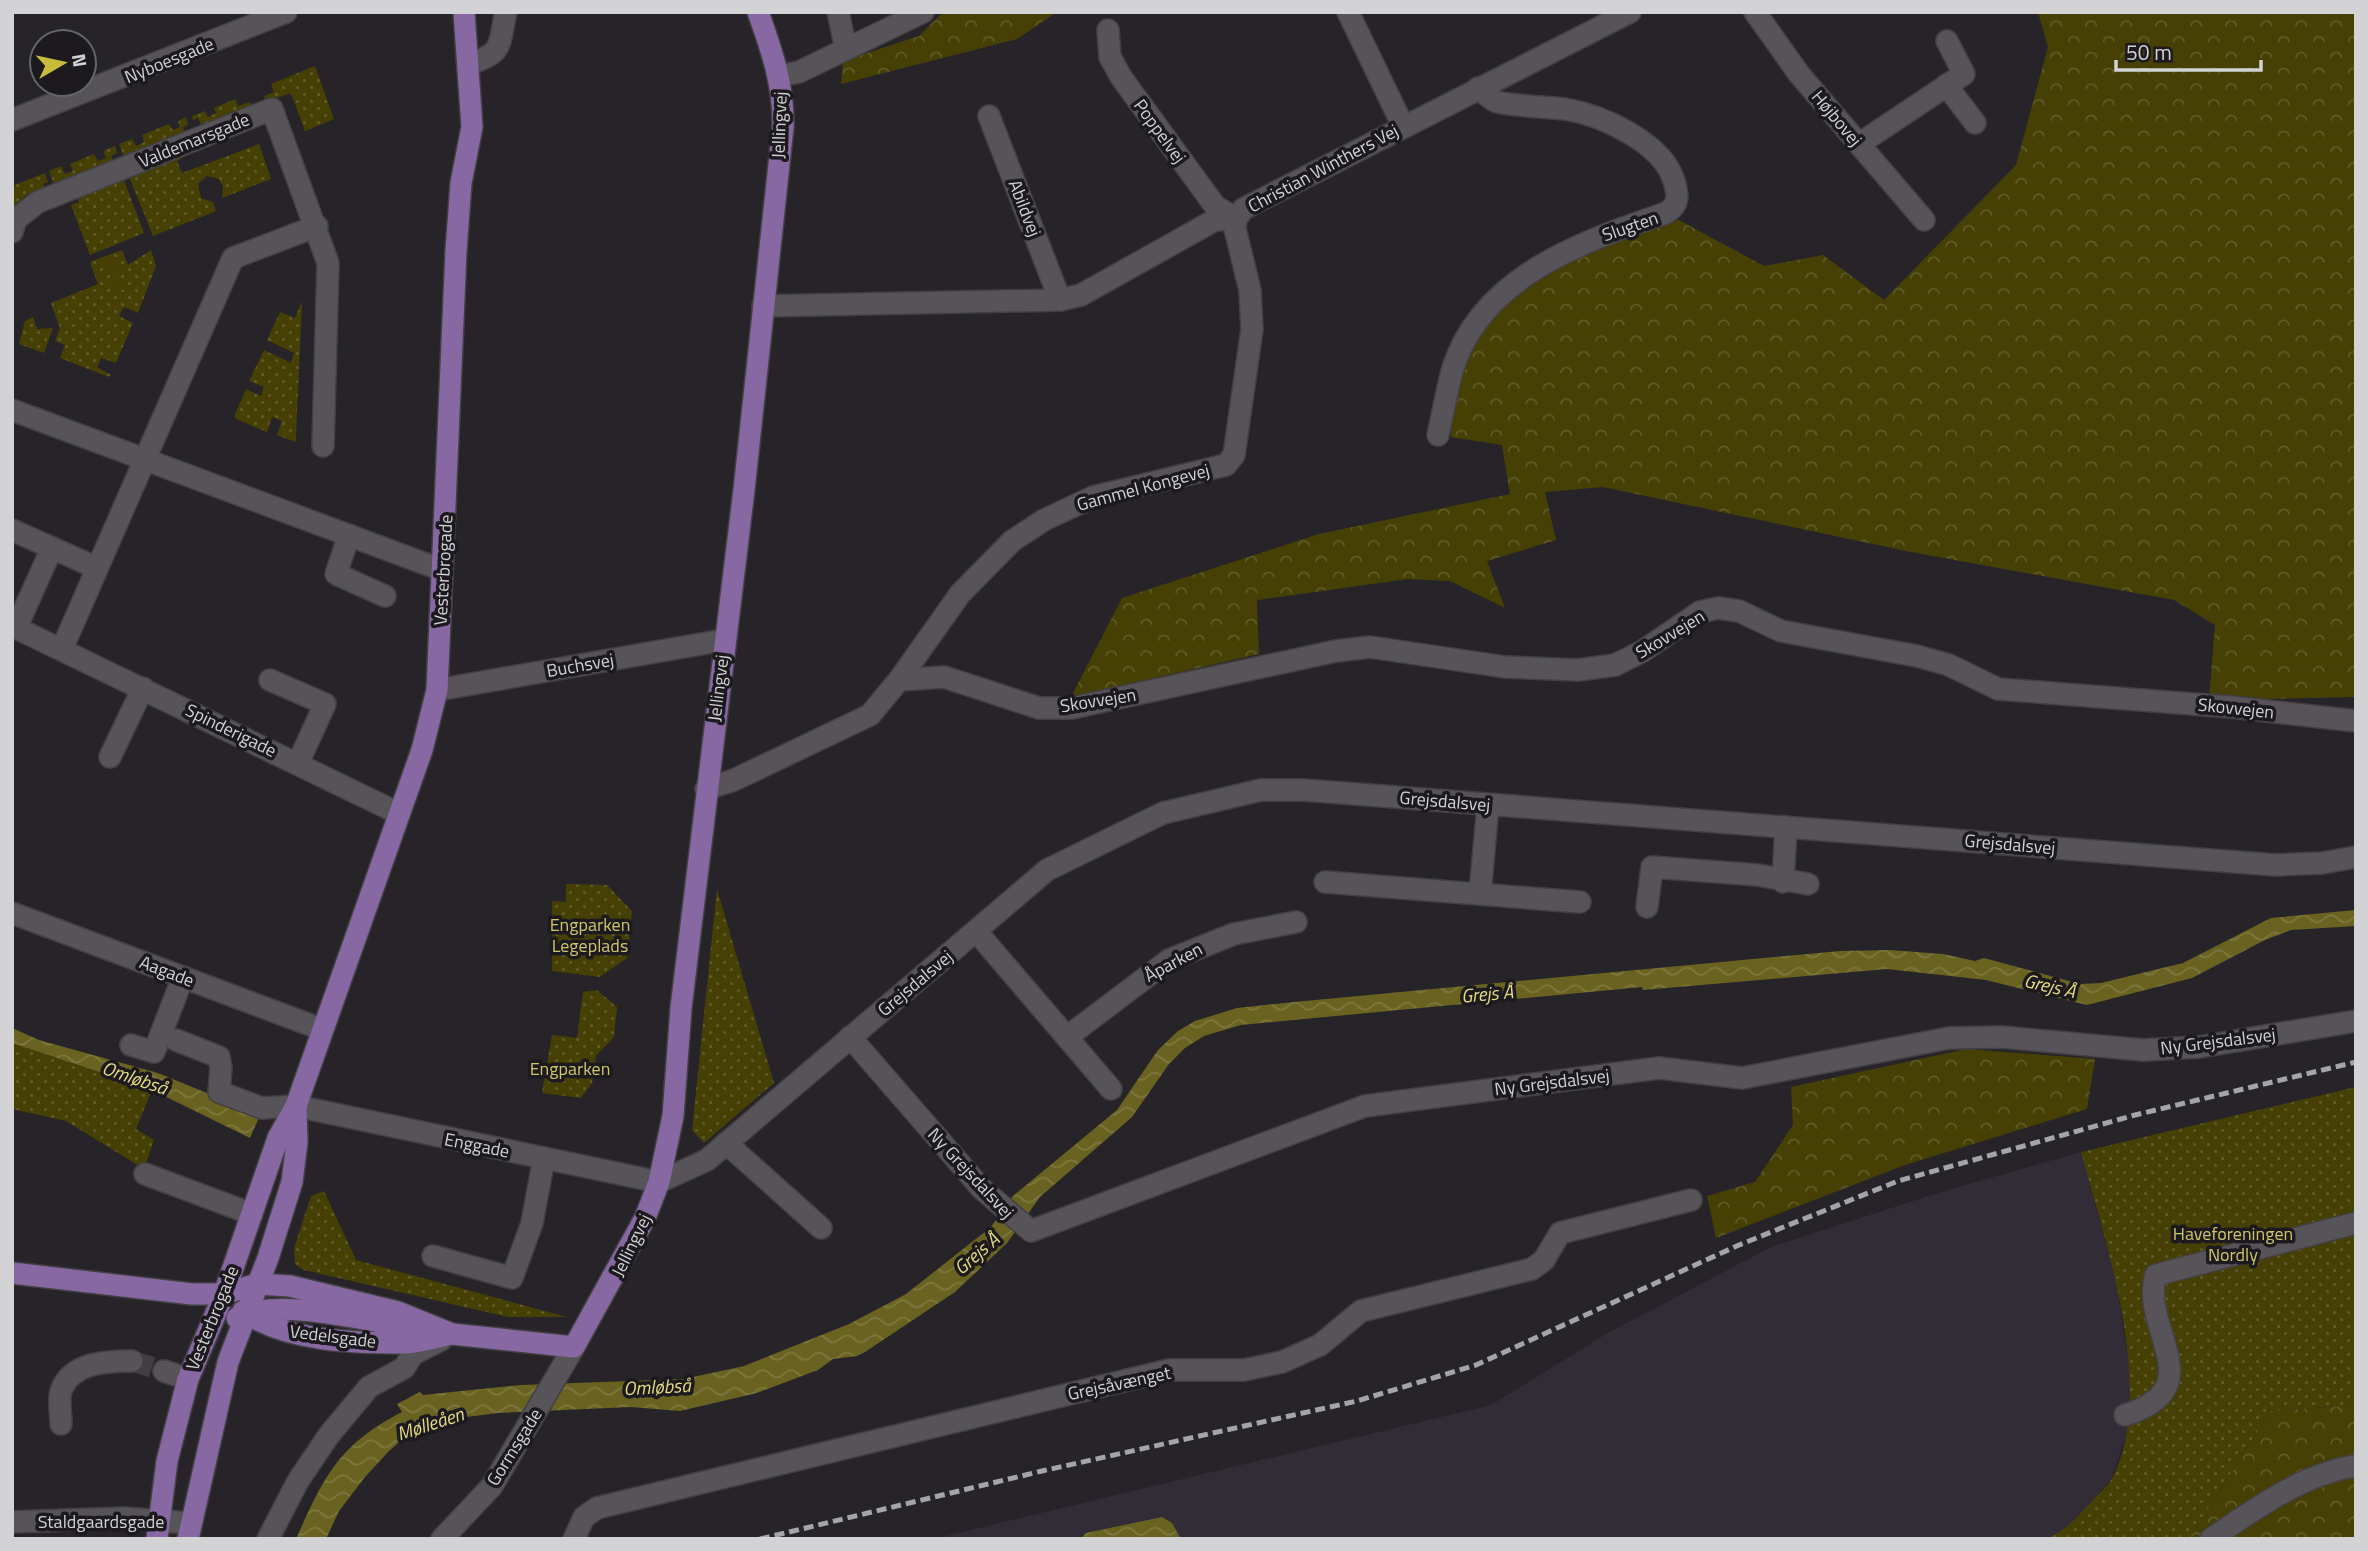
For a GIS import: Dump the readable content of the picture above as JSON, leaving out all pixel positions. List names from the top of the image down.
{
  "streets": {
    "main road": ["Jellingvej", "Vesterbrogade", "Vedelsgade"],
    "street": [
      "Nyboesgade",
      "Højbovej",
      "Poppelvej",
      "Valdemarsgade",
      "Christian Winthers Vej",
      "Abildvej",
      "Slugten",
      "Gammel Kongevej",
      "Skovvejen",
      "Buchsvej",
      "Spinderigade",
      "Grejsdalsvej",
      "Åparken",
      "Aagade",
      "Ny Grejsdalsvej",
      "Enggade",
      "Grejsåvænget",
      "Gormsgade",
      "Staldgaardsgade"
    ]
  },
  "crossings": [
    ["Jellingvej", "Christian Winthers Vej"],
    ["Jellingvej", "Gammel Kongevej"],
    ["Jellingvej", "Buchsvej"],
    ["Jellingvej", "Grejsdalsvej"],
    ["Jellingvej", "Enggade"],
    ["Jellingvej", "Vedelsgade"],
    ["Jellingvej", "Gormsgade"],
    ["Poppelvej", "Christian Winthers Vej"],
    ["Poppelvej", "Gammel Kongevej"],
    ["Christian Winthers Vej", "Abildvej"],
    ["Christian Winthers Vej", "Slugten"],
    ["Christian Winthers Vej", "Gammel Kongevej"],
    ["Gammel Kongevej", "Skovvejen"],
    ["Vesterbrogade", "Buchsvej"],
    ["Vesterbrogade", "Spinderigade"],
    ["Vesterbrogade", "Aagade"],
    ["Vesterbrogade", "Enggade"],
    ["Vesterbrogade", "Vedelsgade"],
    ["Vesterbrogade", "Staldgaardsgade"],
    ["Grejsdalsvej", "Ny Grejsdalsvej"],
    ["Grejsdalsvej", "Enggade"],
    ["Vedelsgade", "Gormsgade"]
  ],
  "water": ["Grejs Å", "Omløbså", "Mølleåen"],
  "parks": ["Engparken Legeplads", "Engparken", "Haveforeningen Nordly"],
  "scale_bar": "50 m",
  "north": "right"
}
